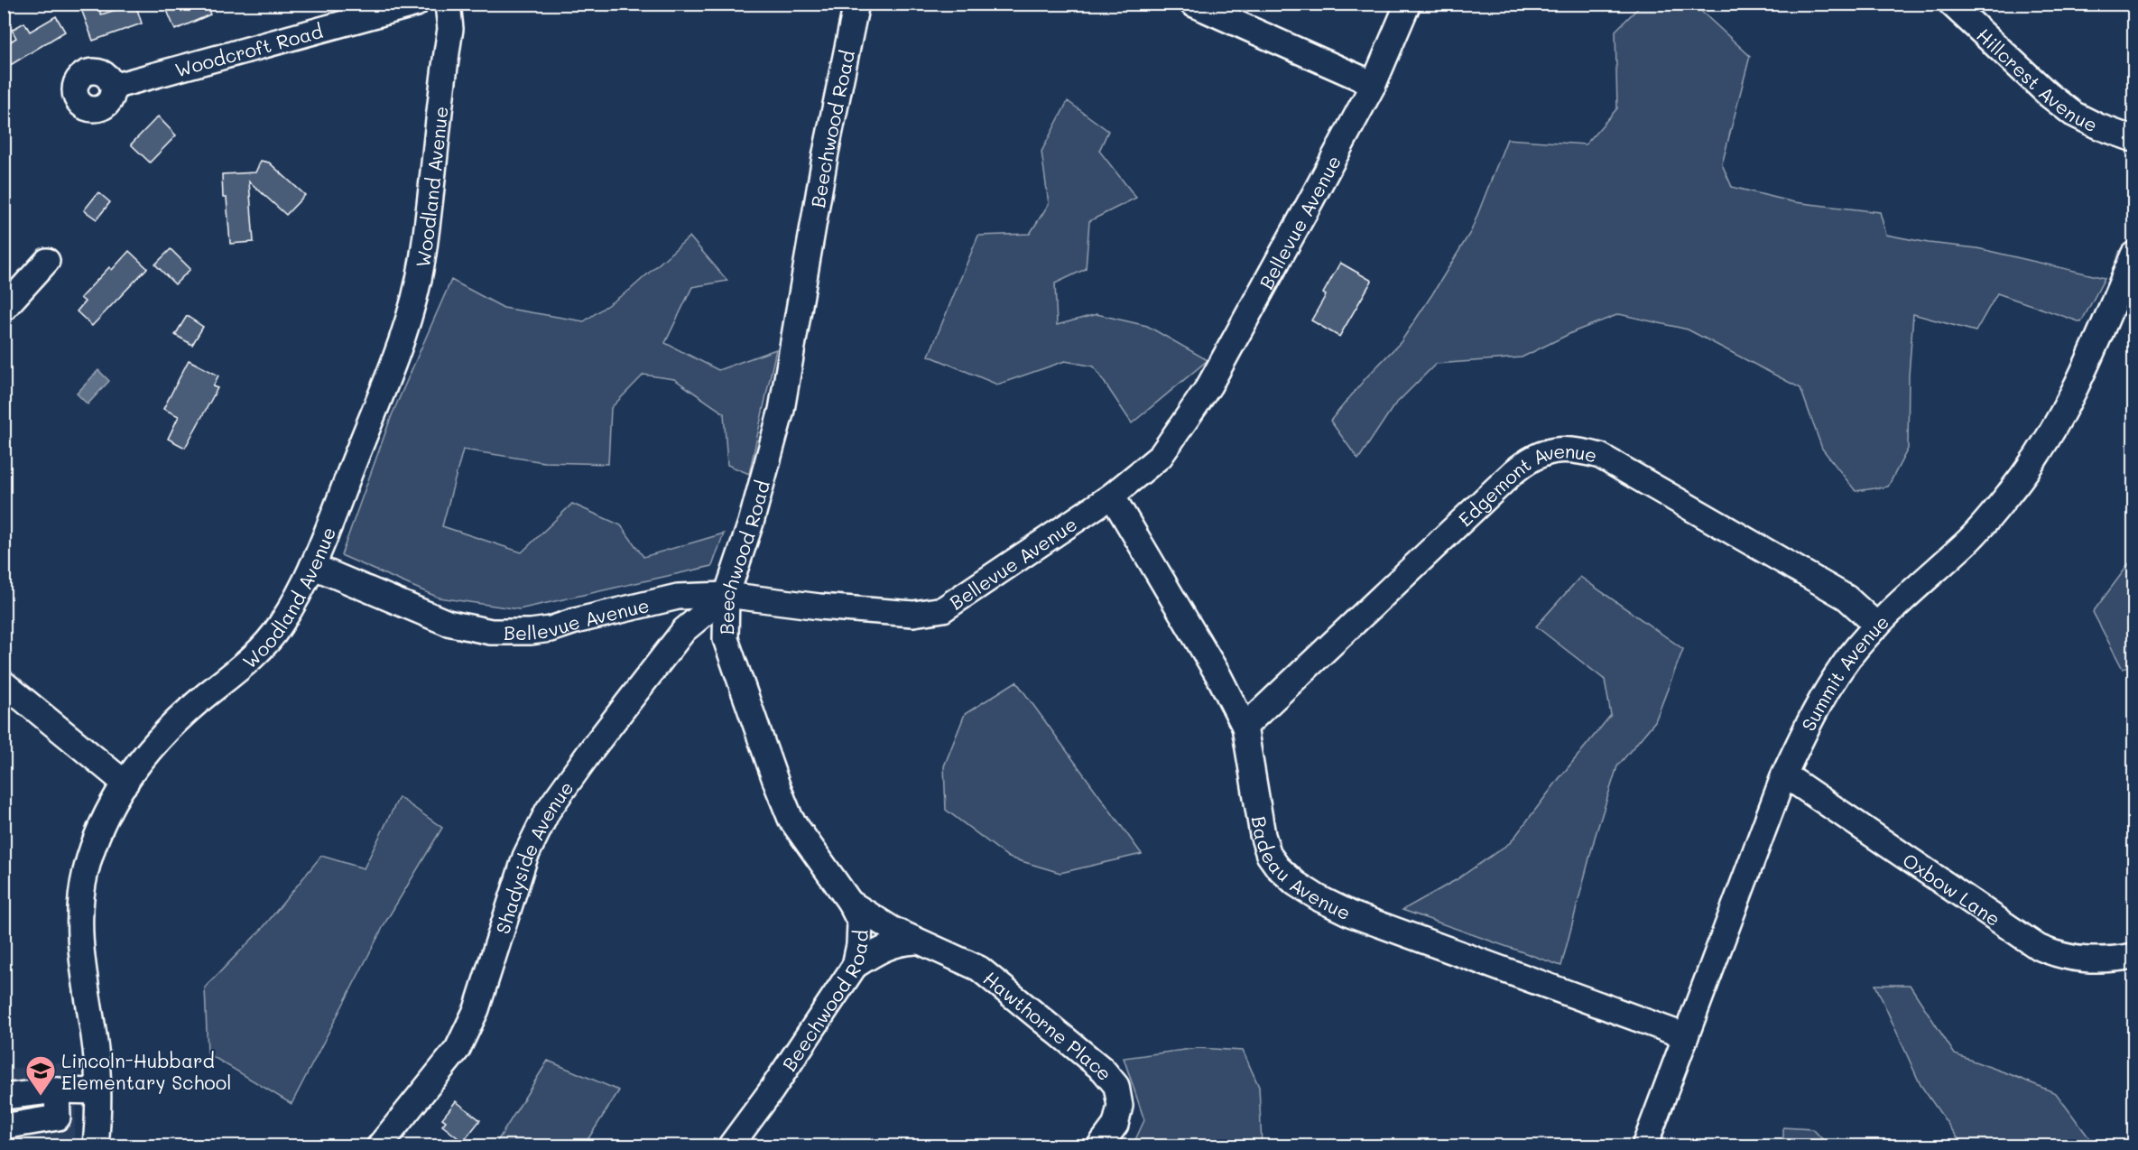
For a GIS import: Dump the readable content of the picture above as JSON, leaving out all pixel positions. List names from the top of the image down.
{
  "streets": {
    "street": [
      "Woodcroft Road",
      "Hillcrest Avenue",
      "Beechwood Road",
      "Woodland Avenue",
      "Bellevue Avenue",
      "Edgemont Avenue",
      "Summit Avenue",
      "Shadyside Avenue",
      "Badeau Avenue",
      "Oxbow Lane",
      "Hawthorne Place"
    ]
  },
  "crossings": [
    ["Beechwood Road", "Bellevue Avenue"],
    ["Beechwood Road", "Shadyside Avenue"],
    ["Beechwood Road", "Hawthorne Place"],
    ["Woodland Avenue", "Bellevue Avenue"],
    ["Bellevue Avenue", "Shadyside Avenue"],
    ["Bellevue Avenue", "Badeau Avenue"],
    ["Edgemont Avenue", "Summit Avenue"],
    ["Edgemont Avenue", "Badeau Avenue"],
    ["Summit Avenue", "Badeau Avenue"],
    ["Summit Avenue", "Oxbow Lane"]
  ],
  "places": {
    "school or university": ["Lincoln-Hubbard Elementary School"]
  }
}
